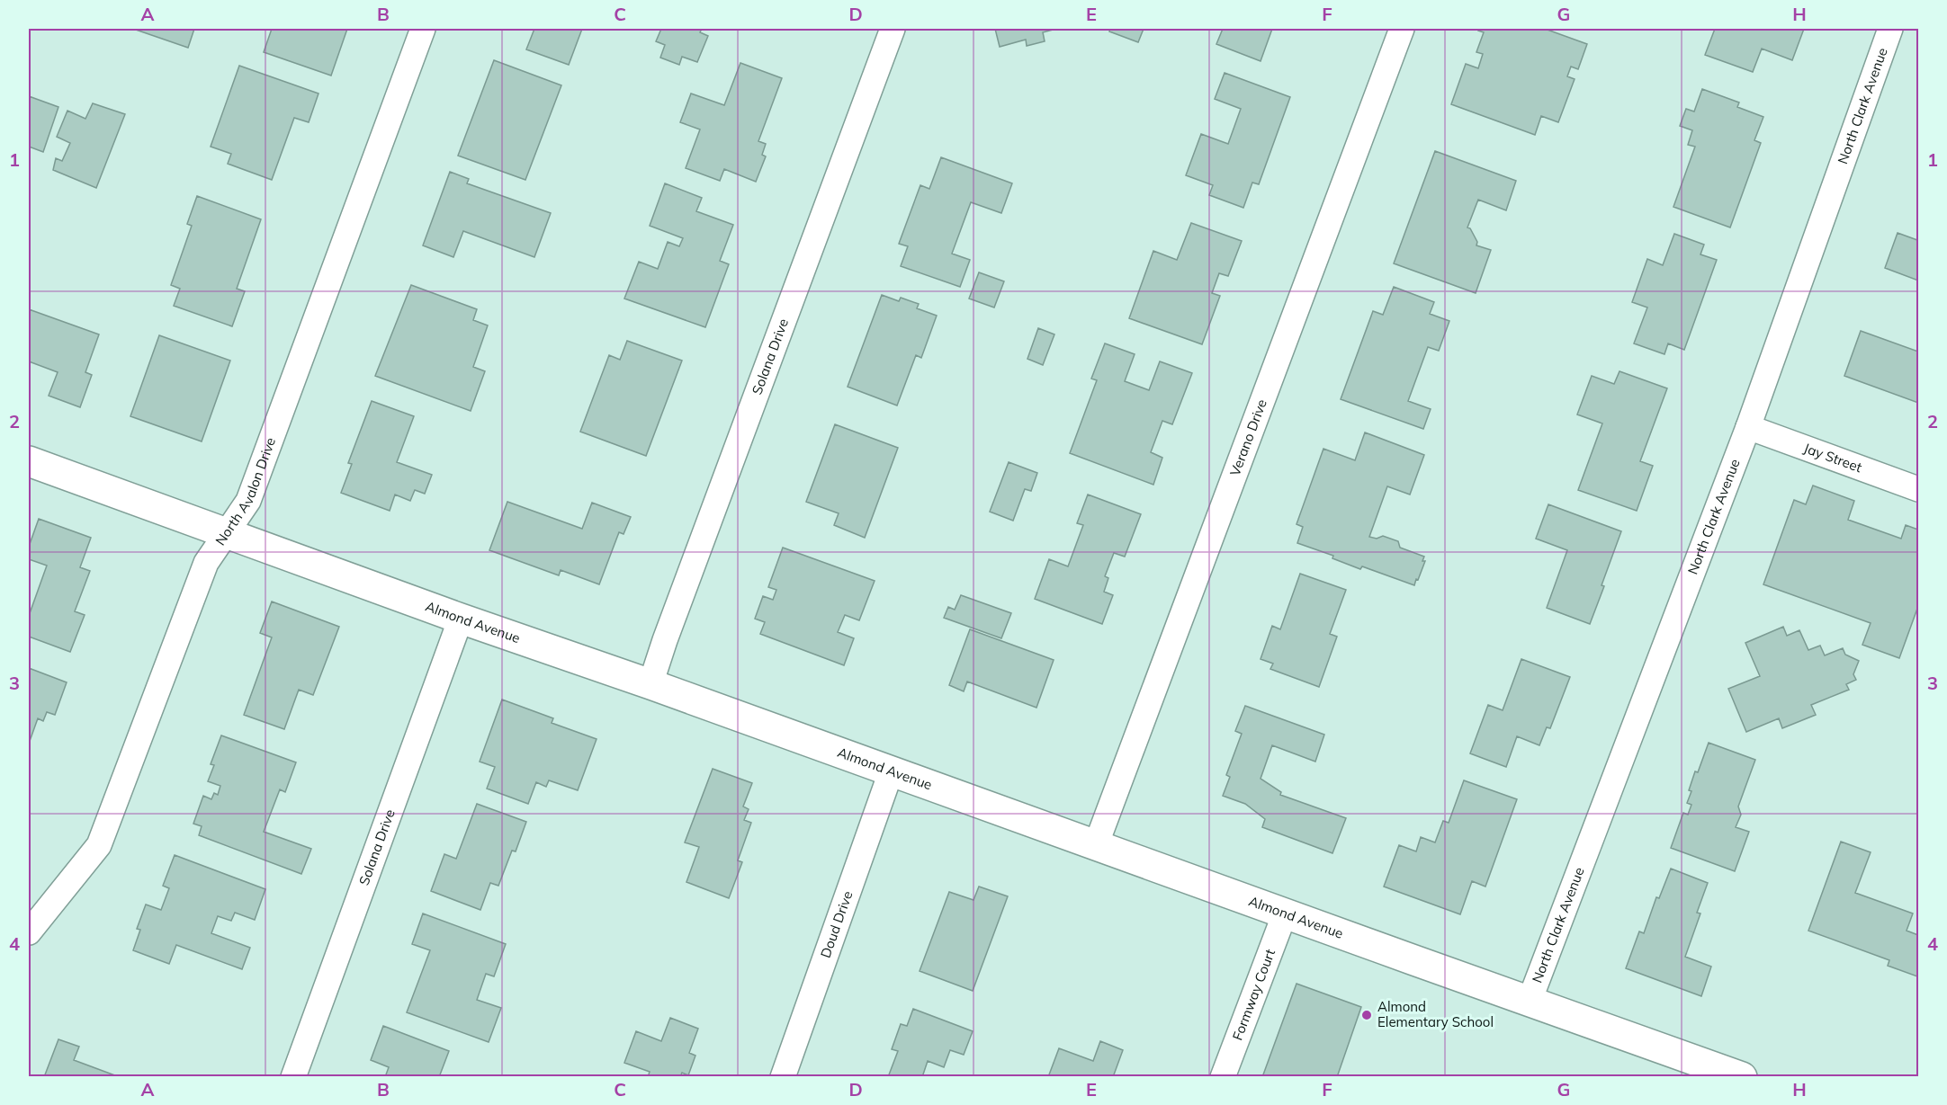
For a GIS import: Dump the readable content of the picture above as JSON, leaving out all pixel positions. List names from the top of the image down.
{
  "streets": {
    "street": [
      "North Clark Avenue",
      "Solana Drive",
      "Verano Drive",
      "Jay Street",
      "North Avalon Drive",
      "Almond Avenue",
      "Doud Drive",
      "Formway Court"
    ]
  },
  "crossings": [
    ["North Clark Avenue", "Jay Street"],
    ["North Clark Avenue", "Almond Avenue"],
    ["Solana Drive", "Almond Avenue"],
    ["Verano Drive", "Almond Avenue"],
    ["North Avalon Drive", "Almond Avenue"],
    ["Almond Avenue", "Doud Drive"],
    ["Almond Avenue", "Formway Court"]
  ],
  "places": ["Almond Elementary School"],
  "grid": {
    "columns": [
      "A",
      "B",
      "C",
      "D",
      "E",
      "F",
      "G",
      "H"
    ],
    "rows": [
      "1",
      "2",
      "3",
      "4"
    ]
  }
}
